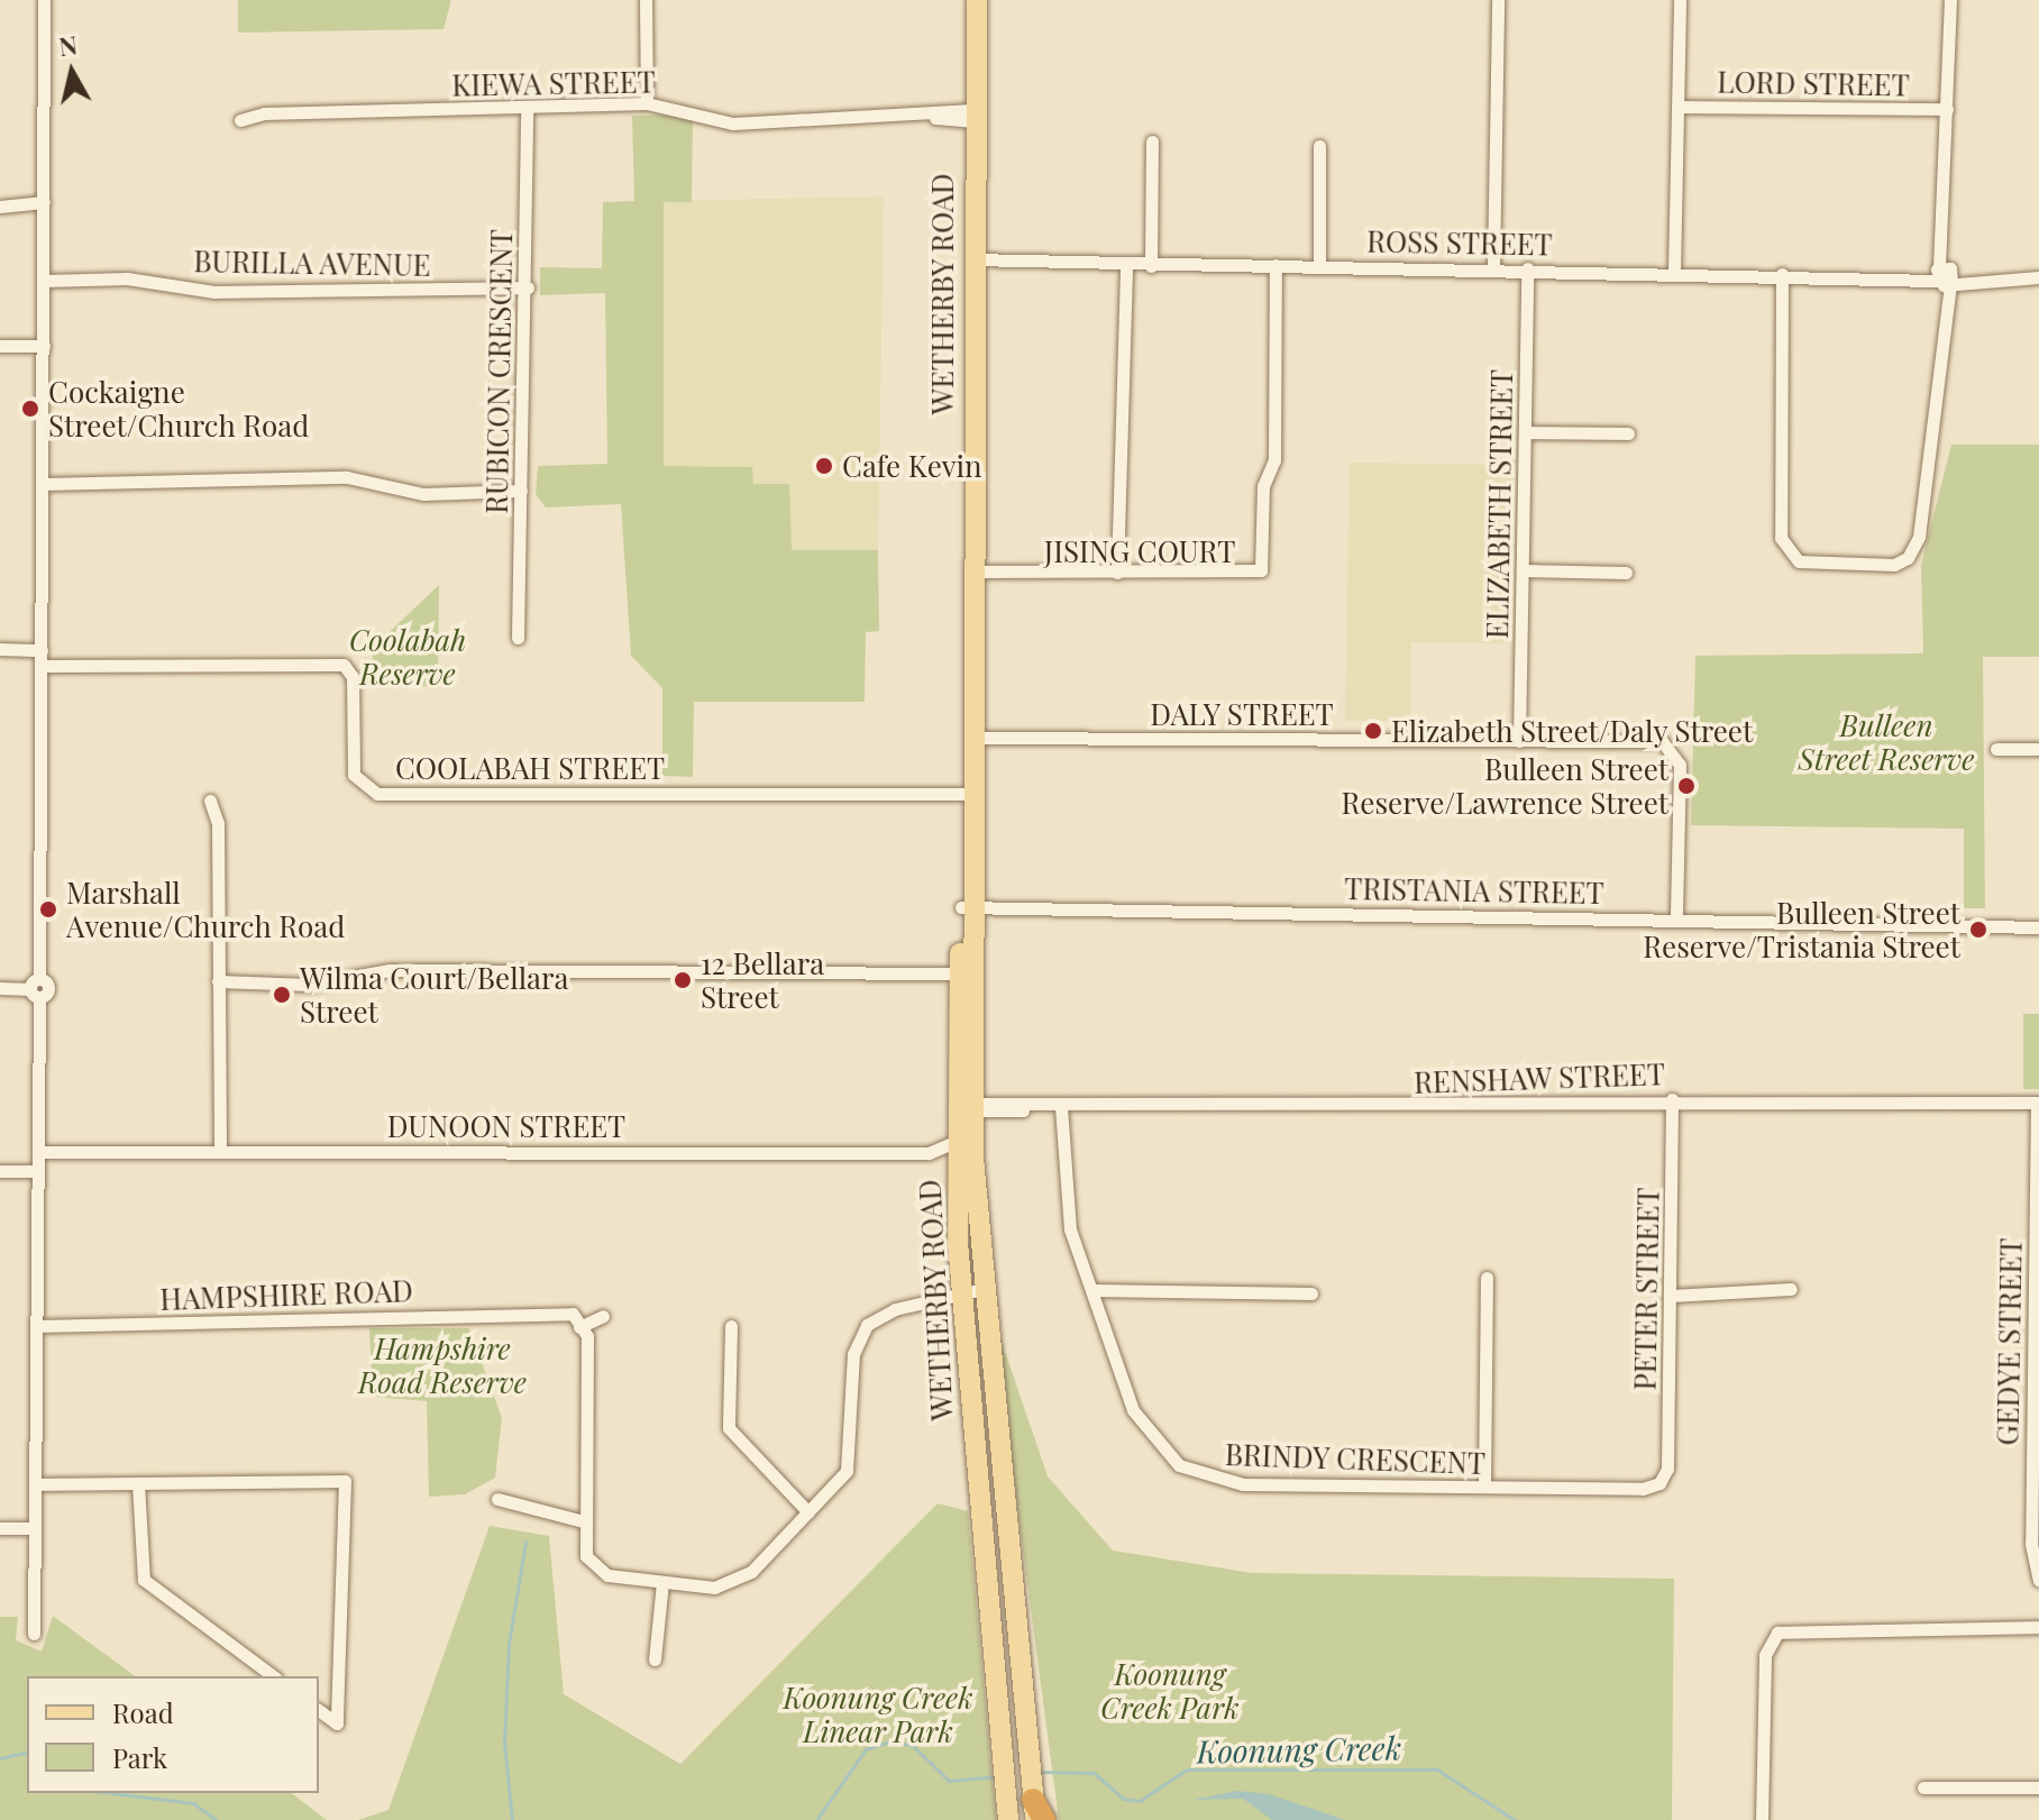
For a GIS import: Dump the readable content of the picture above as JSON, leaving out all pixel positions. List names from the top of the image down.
{
  "streets": {
    "main road": ["WETHERBY ROAD"],
    "street": [
      "KIEWA STREET",
      "LORD STREET",
      "ROSS STREET",
      "BURILLA AVENUE",
      "RUBICON CRESCENT",
      "ELIZABETH STREET",
      "JISING COURT",
      "DALY STREET",
      "COOLABAH STREET",
      "TRISTANIA STREET",
      "RENSHAW STREET",
      "DUNOON STREET",
      "PETER STREET",
      "HAMPSHIRE ROAD",
      "GEDYE STREET",
      "BRINDY CRESCENT"
    ]
  },
  "crossings": [
    ["KIEWA STREET", "WETHERBY ROAD"],
    ["KIEWA STREET", "RUBICON CRESCENT"],
    ["ROSS STREET", "WETHERBY ROAD"],
    ["ROSS STREET", "ELIZABETH STREET"],
    ["ROSS STREET", "JISING COURT"],
    ["BURILLA AVENUE", "RUBICON CRESCENT"],
    ["WETHERBY ROAD", "JISING COURT"],
    ["WETHERBY ROAD", "DALY STREET"],
    ["WETHERBY ROAD", "COOLABAH STREET"],
    ["WETHERBY ROAD", "TRISTANIA STREET"],
    ["WETHERBY ROAD", "RENSHAW STREET"],
    ["WETHERBY ROAD", "DUNOON STREET"],
    ["ELIZABETH STREET", "DALY STREET"],
    ["DALY STREET", "TRISTANIA STREET"],
    ["RENSHAW STREET", "PETER STREET"],
    ["RENSHAW STREET", "GEDYE STREET"],
    ["RENSHAW STREET", "BRINDY CRESCENT"],
    ["PETER STREET", "BRINDY CRESCENT"]
  ],
  "water": ["Koonung Creek"],
  "parks": [
    "Coolabah Reserve",
    "Bulleen Street Reserve",
    "Hampshire Road Reserve",
    "Koonung Creek Park",
    "Koonung Creek Linear Park"
  ],
  "places": [
    "Cockaigne Street/Church Road",
    "Cafe Kevin",
    "Elizabeth Street/Daly Street",
    "Bulleen Street Reserve/Lawrence Street",
    "Marshall Avenue/Church Road",
    "Bulleen Street Reserve/Tristania Street",
    "12 Bellara Street",
    "Wilma Court/Bellara Street"
  ],
  "legend": ["Road", "Park"],
  "north": "top"
}
